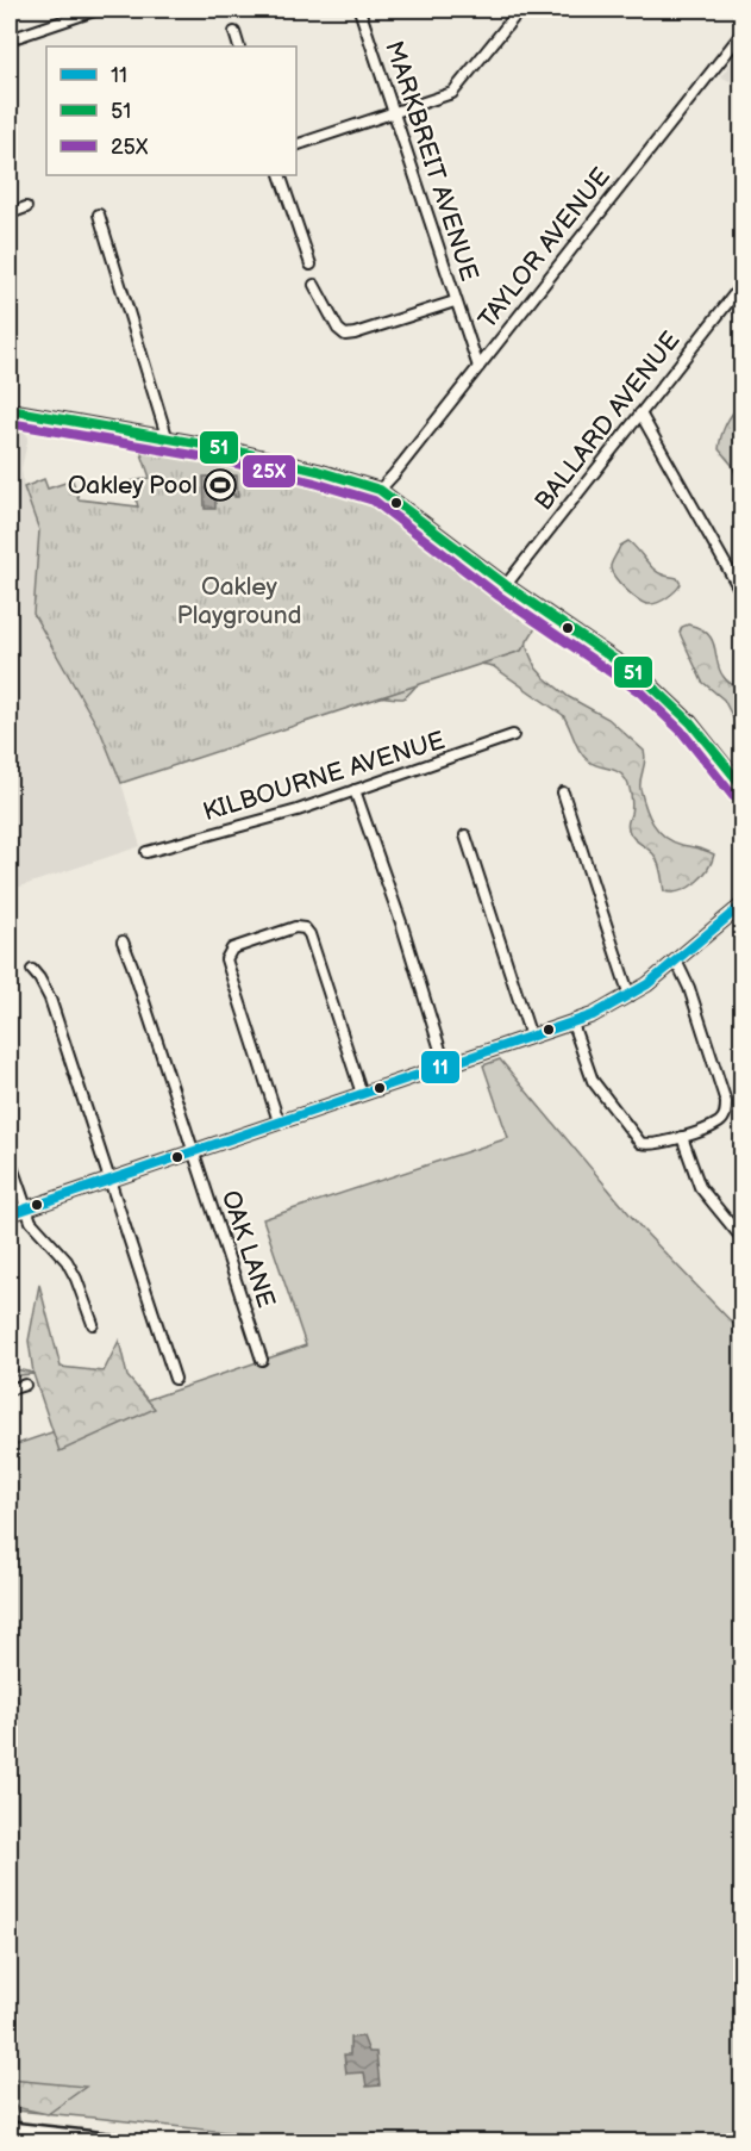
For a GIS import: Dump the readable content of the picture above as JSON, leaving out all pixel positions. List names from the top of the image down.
{
  "streets": {
    "street": [
      "MARKBREIT AVENUE",
      "TAYLOR AVENUE",
      "BALLARD AVENUE",
      "KILBOURNE AVENUE",
      "OAK LANE"
    ]
  },
  "crossings": [
    ["MARKBREIT AVENUE", "TAYLOR AVENUE"]
  ],
  "parks": ["Oakley Playground"],
  "places": {
    "sports": ["Oakley Pool"]
  },
  "lines": ["transit line 51", "transit line 25X", "transit line 11"],
  "legend": ["11", "51", "25X"]
}
